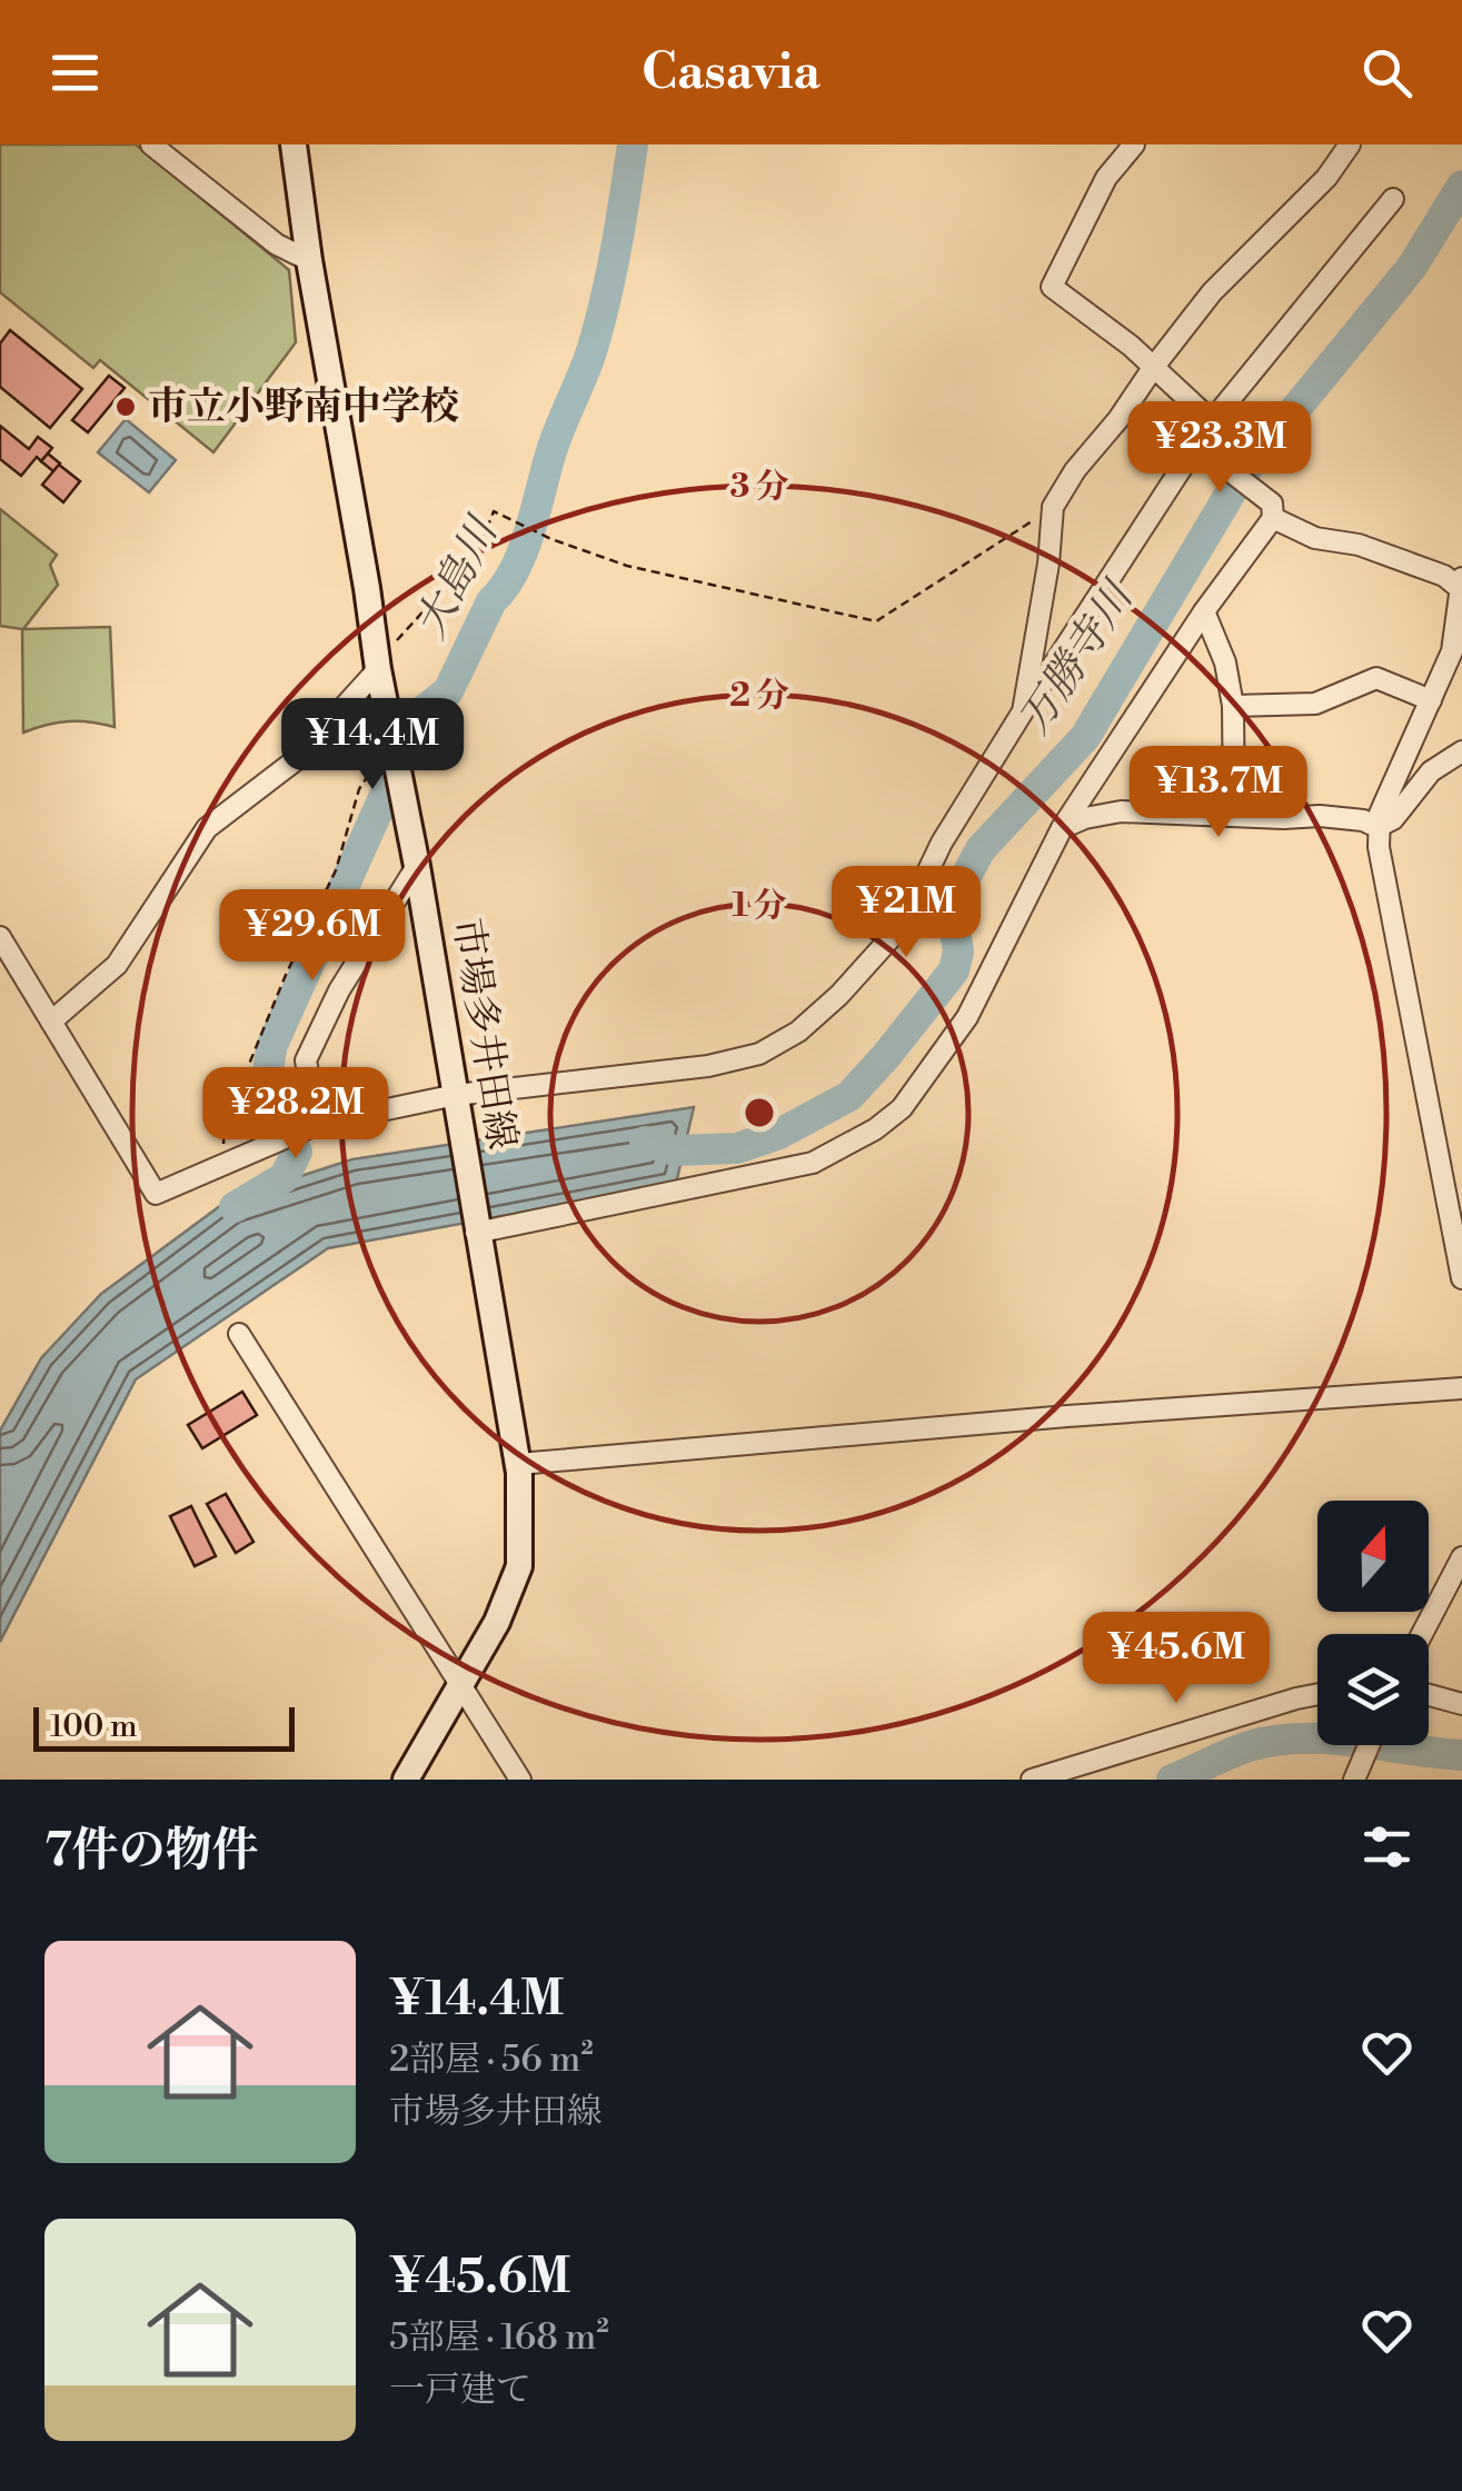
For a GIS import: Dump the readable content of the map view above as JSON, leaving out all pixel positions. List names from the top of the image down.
{
  "streets": {
    "main road": ["市場多井田線"]
  },
  "water": ["大島川", "万勝寺川"],
  "places": ["市立小野南中学校"],
  "scale_bar": "100 m",
  "north": "top",
  "page": {
    "header": "Casavia",
    "price": [
      "¥23.3M",
      "¥14.4M",
      "¥13.7M",
      "¥21M",
      "¥29.6M",
      "¥28.2M",
      "¥45.6M"
    ],
    "scale": "100 m",
    "heading": "7件の物件",
    "list": [
      {
        "name": "¥14.4M",
        "note": "2部屋 · 56 m² · 市場多井田線"
      },
      {
        "name": "¥45.6M",
        "note": "5部屋 · 168 m² · 一戸建て"
      }
    ]
  },
  "rings": ["3 分", "2 分", "1 分"]
}
